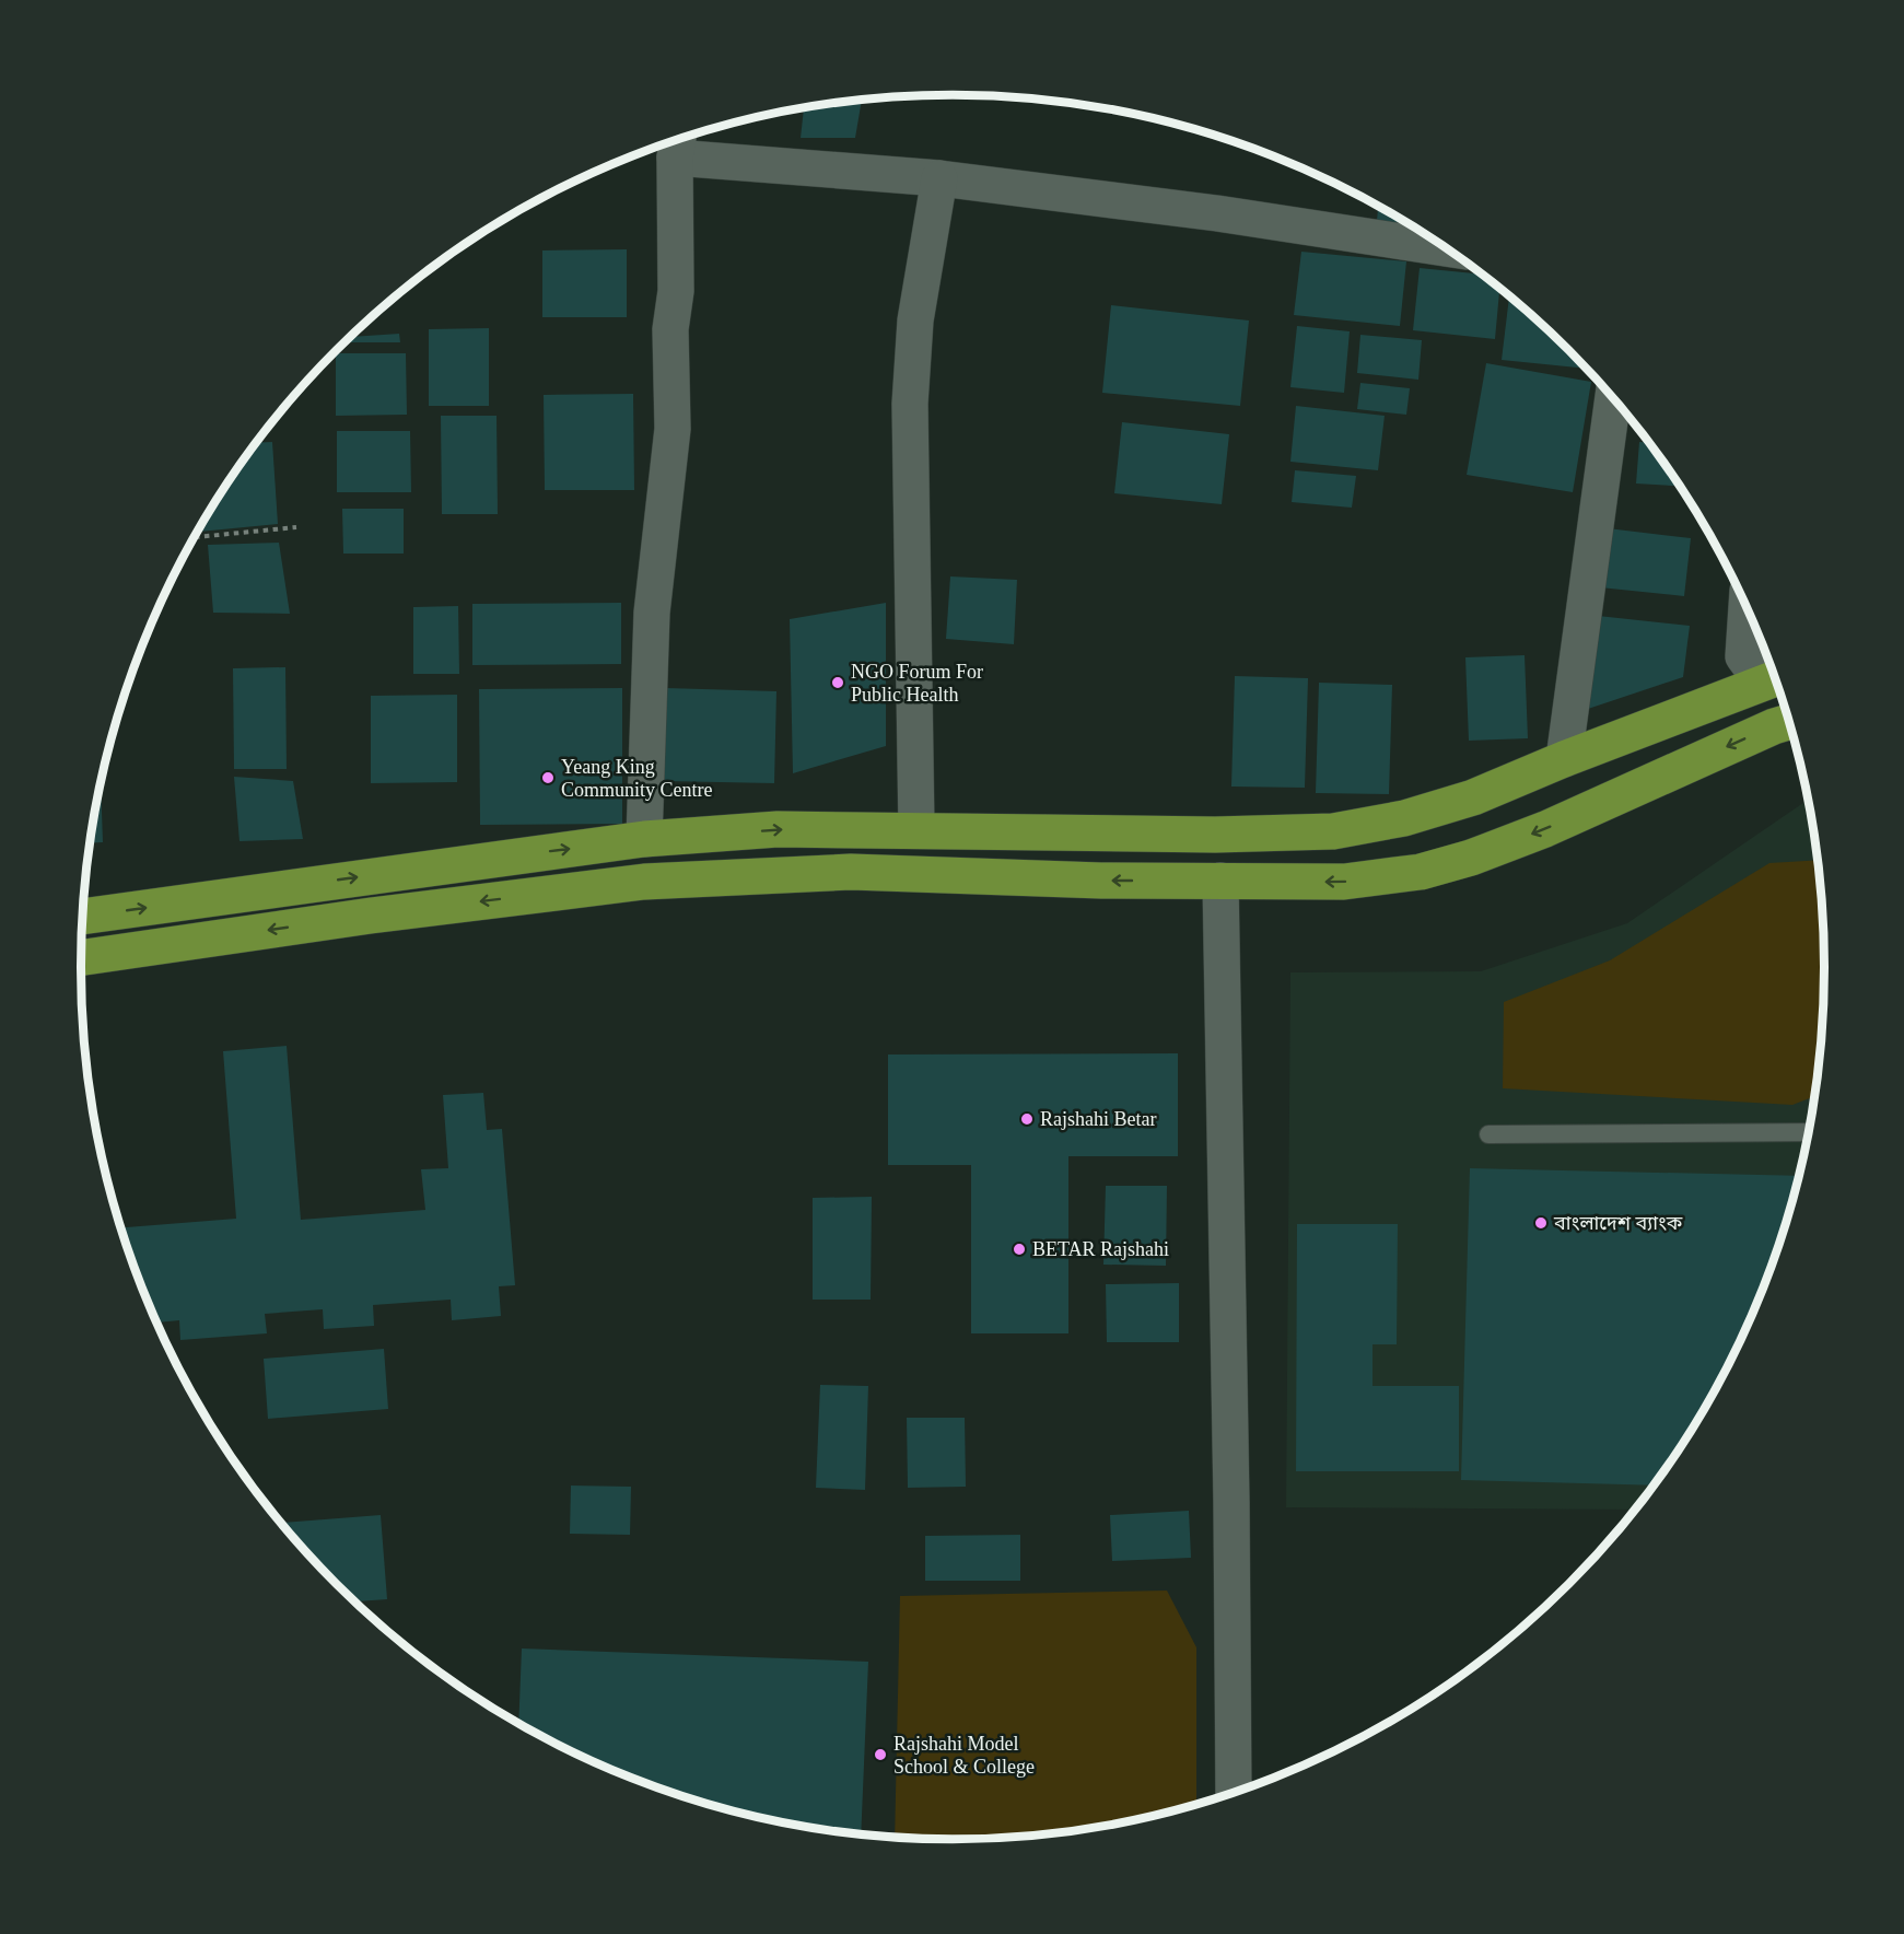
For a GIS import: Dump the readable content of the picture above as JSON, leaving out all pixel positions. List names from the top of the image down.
{
  "places": [
    "NGO Forum For Public Health",
    "Yeang King Community Centre",
    "Rajshahi Betar",
    "বাংলাদেশ ব্যাংক",
    "BETAR Rajshahi",
    "Rajshahi Model School & College"
  ]
}
